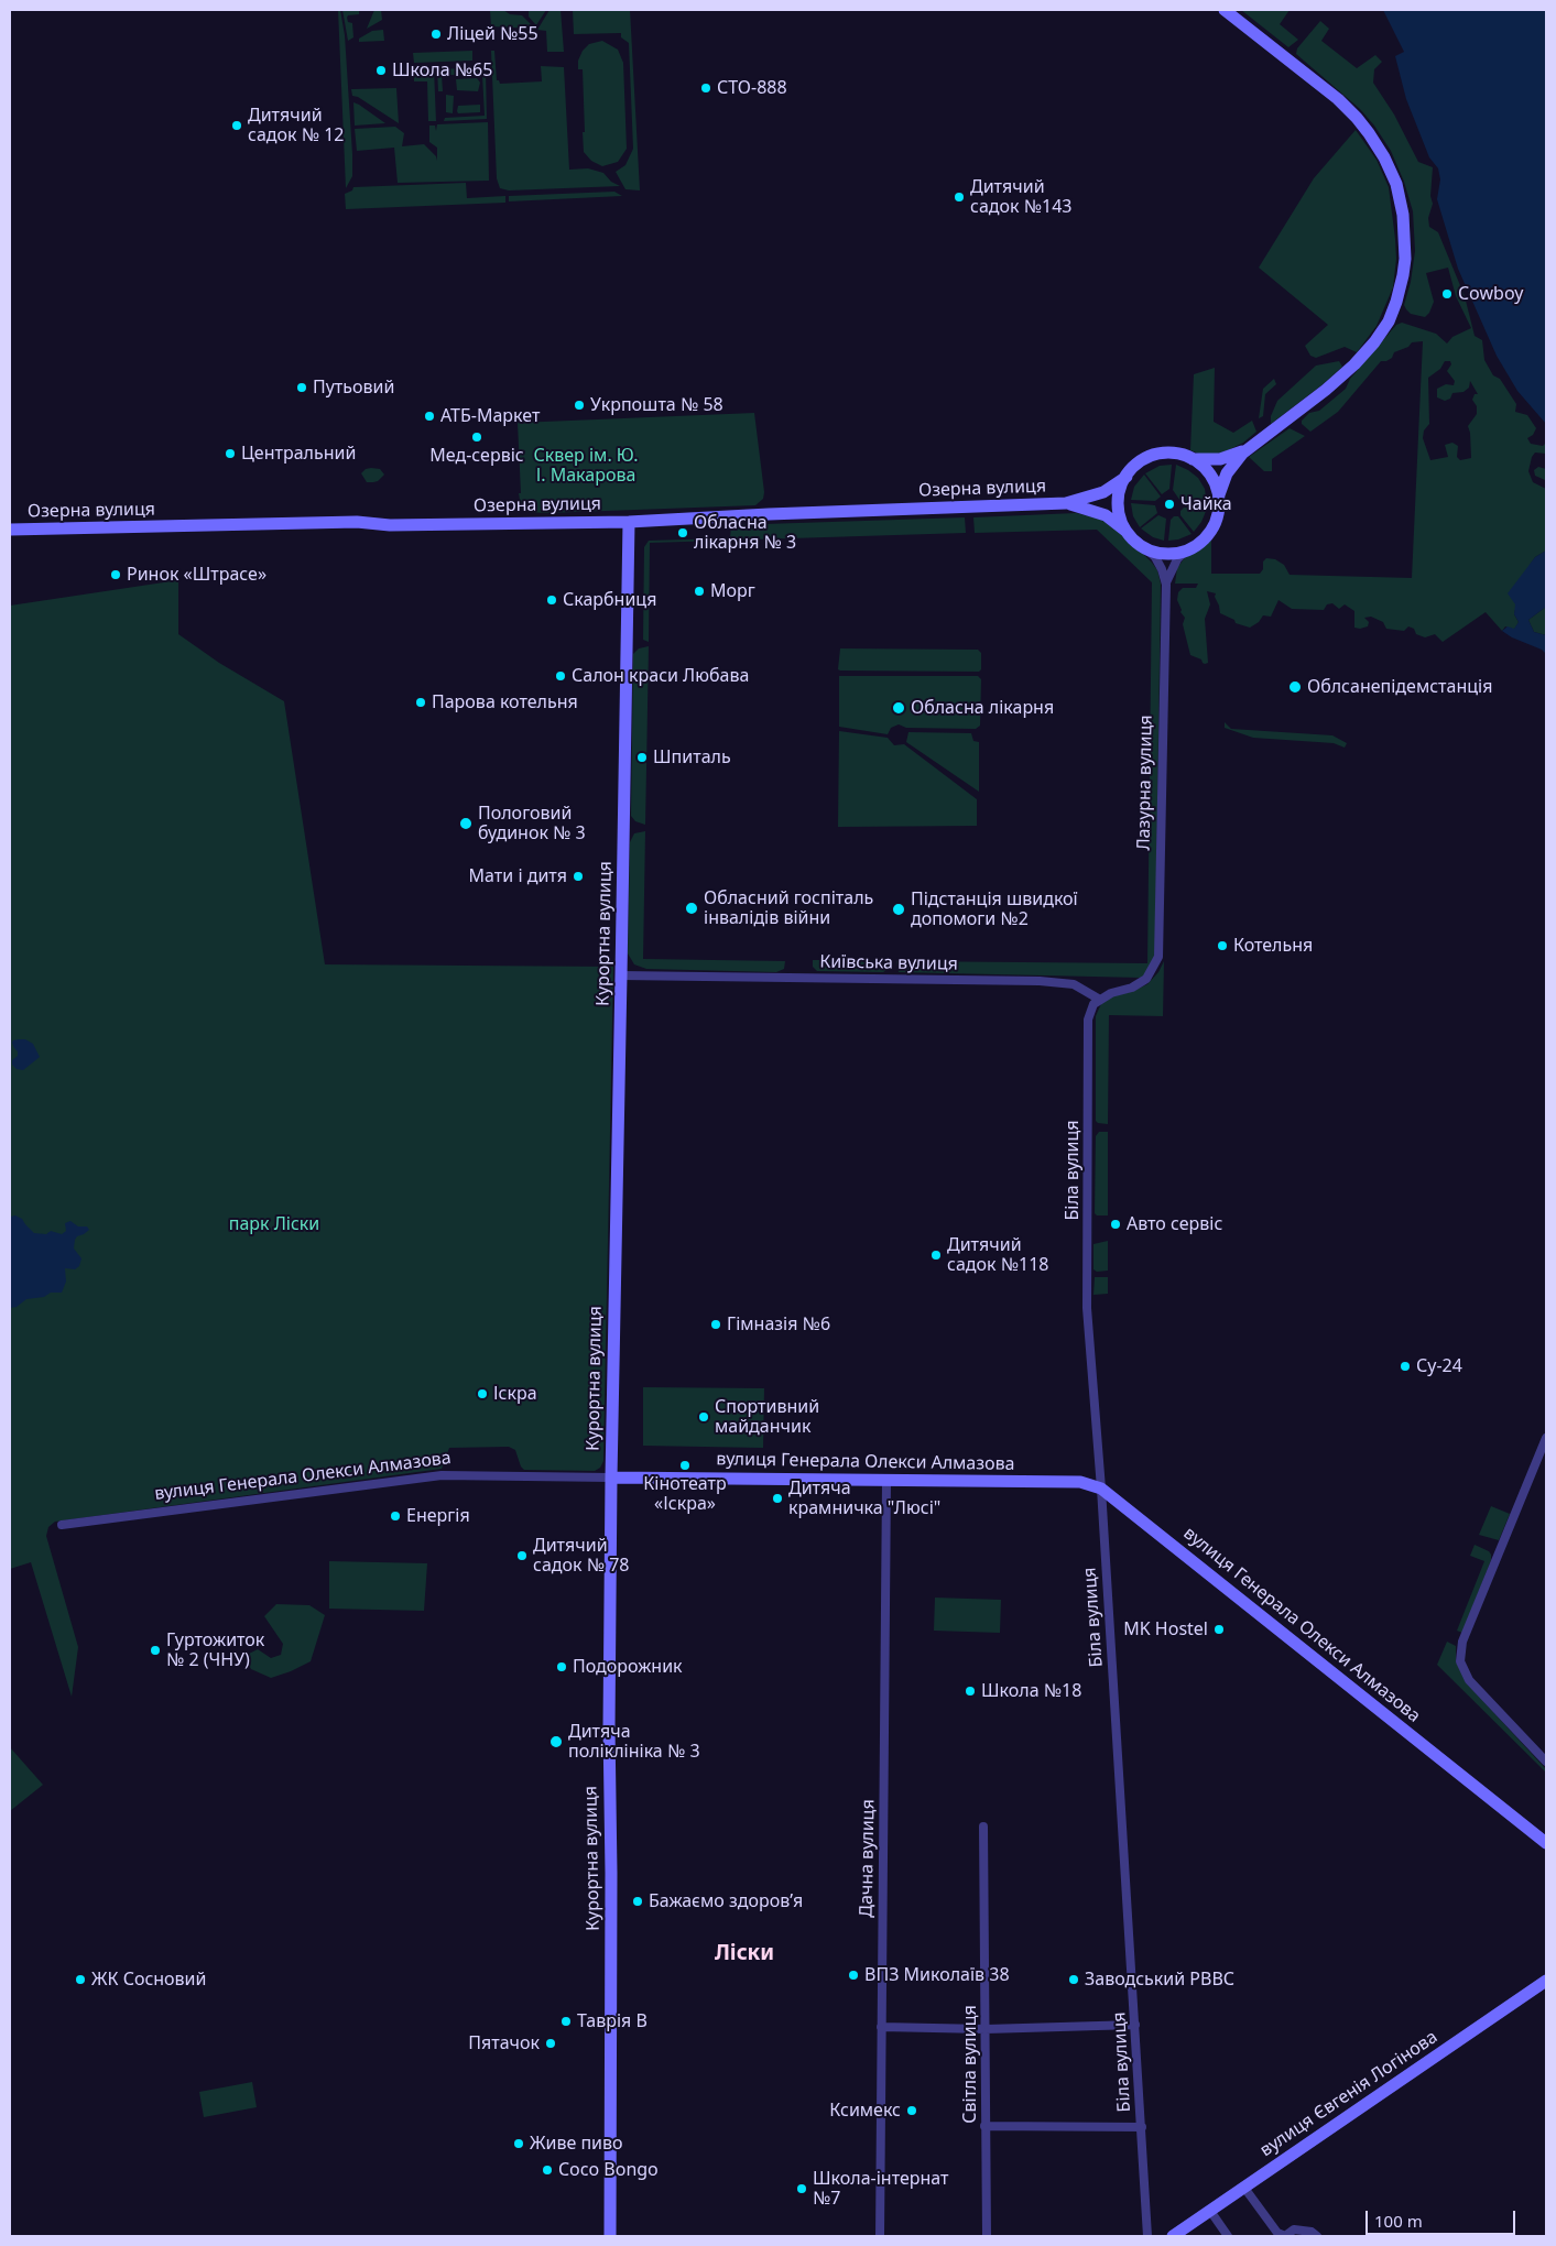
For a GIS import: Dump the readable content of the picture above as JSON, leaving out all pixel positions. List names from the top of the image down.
{
  "streets": {
    "street": [
      "Озерна вулиця",
      "Лазурна вулиця",
      "Курортна вулиця",
      "Київська вулиця",
      "Біла вулиця",
      "вулиця Генерала Олекси Алмазова",
      "Дачна вулиця",
      "Світла вулиця",
      "вулиця Євгенія Логінова"
    ]
  },
  "crossings": [
    ["Озерна вулиця", "Лазурна вулиця"],
    ["Озерна вулиця", "Курортна вулиця"],
    ["Лазурна вулиця", "Київська вулиця"],
    ["Лазурна вулиця", "Біла вулиця"],
    ["Курортна вулиця", "Київська вулиця"],
    ["Курортна вулиця", "вулиця Генерала Олекси Алмазова"],
    ["Київська вулиця", "Біла вулиця"],
    ["Біла вулиця", "вулиця Генерала Олекси Алмазова"],
    ["вулиця Генерала Олекси Алмазова", "Дачна вулиця"]
  ],
  "districts": ["Ліски"],
  "parks": ["Сквер ім. Ю. І. Макарова", "парк Ліски"],
  "places": [
    "Ліцей №55",
    "Школа №65",
    "СТО-888",
    "Дитячий садок № 12",
    "Дитячий садок №143",
    "Cowboy",
    "Путьовий",
    "Укрпошта № 58",
    "АТБ-Маркет",
    "Мед-сервіс",
    "Центральний",
    "Чайка",
    "Обласна лікарня № 3",
    "Ринок «Штрасе»",
    "Морг",
    "Скарбниця",
    "Салон краси Любава",
    "Облсанепідемстанція",
    "Парова котельня",
    "Обласна лікарня",
    "Шпиталь",
    "Пологовий будинок № 3",
    "Мати і дитя",
    "Обласний госпіталь інвалідів війни",
    "Підстанція швидкої допомоги №2",
    "Котельня",
    "Авто сервіс",
    "Дитячий садок №118",
    "Гімназія №6",
    "Су-24",
    "Іскра",
    "Спортивний майданчик",
    "Кінотеатр «Іскра»",
    "Дитяча крамничка \"Люсі\"",
    "Енергія",
    "Дитячий садок № 78",
    "MK Hostel",
    "Гуртожиток № 2 (ЧНУ)",
    "Подорожник",
    "Школа №18",
    "Дитяча поліклініка № 3",
    "Бажаємо здоровʼя",
    "ВПЗ Миколаїв 38",
    "ЖК Сосновий",
    "Заводський РВВС",
    "Таврія В",
    "Пятачок",
    "Ксимекс",
    "Живе пиво",
    "Coco Bongo",
    "Школа-інтернат №7"
  ],
  "scale_bar": "100 m"
}
